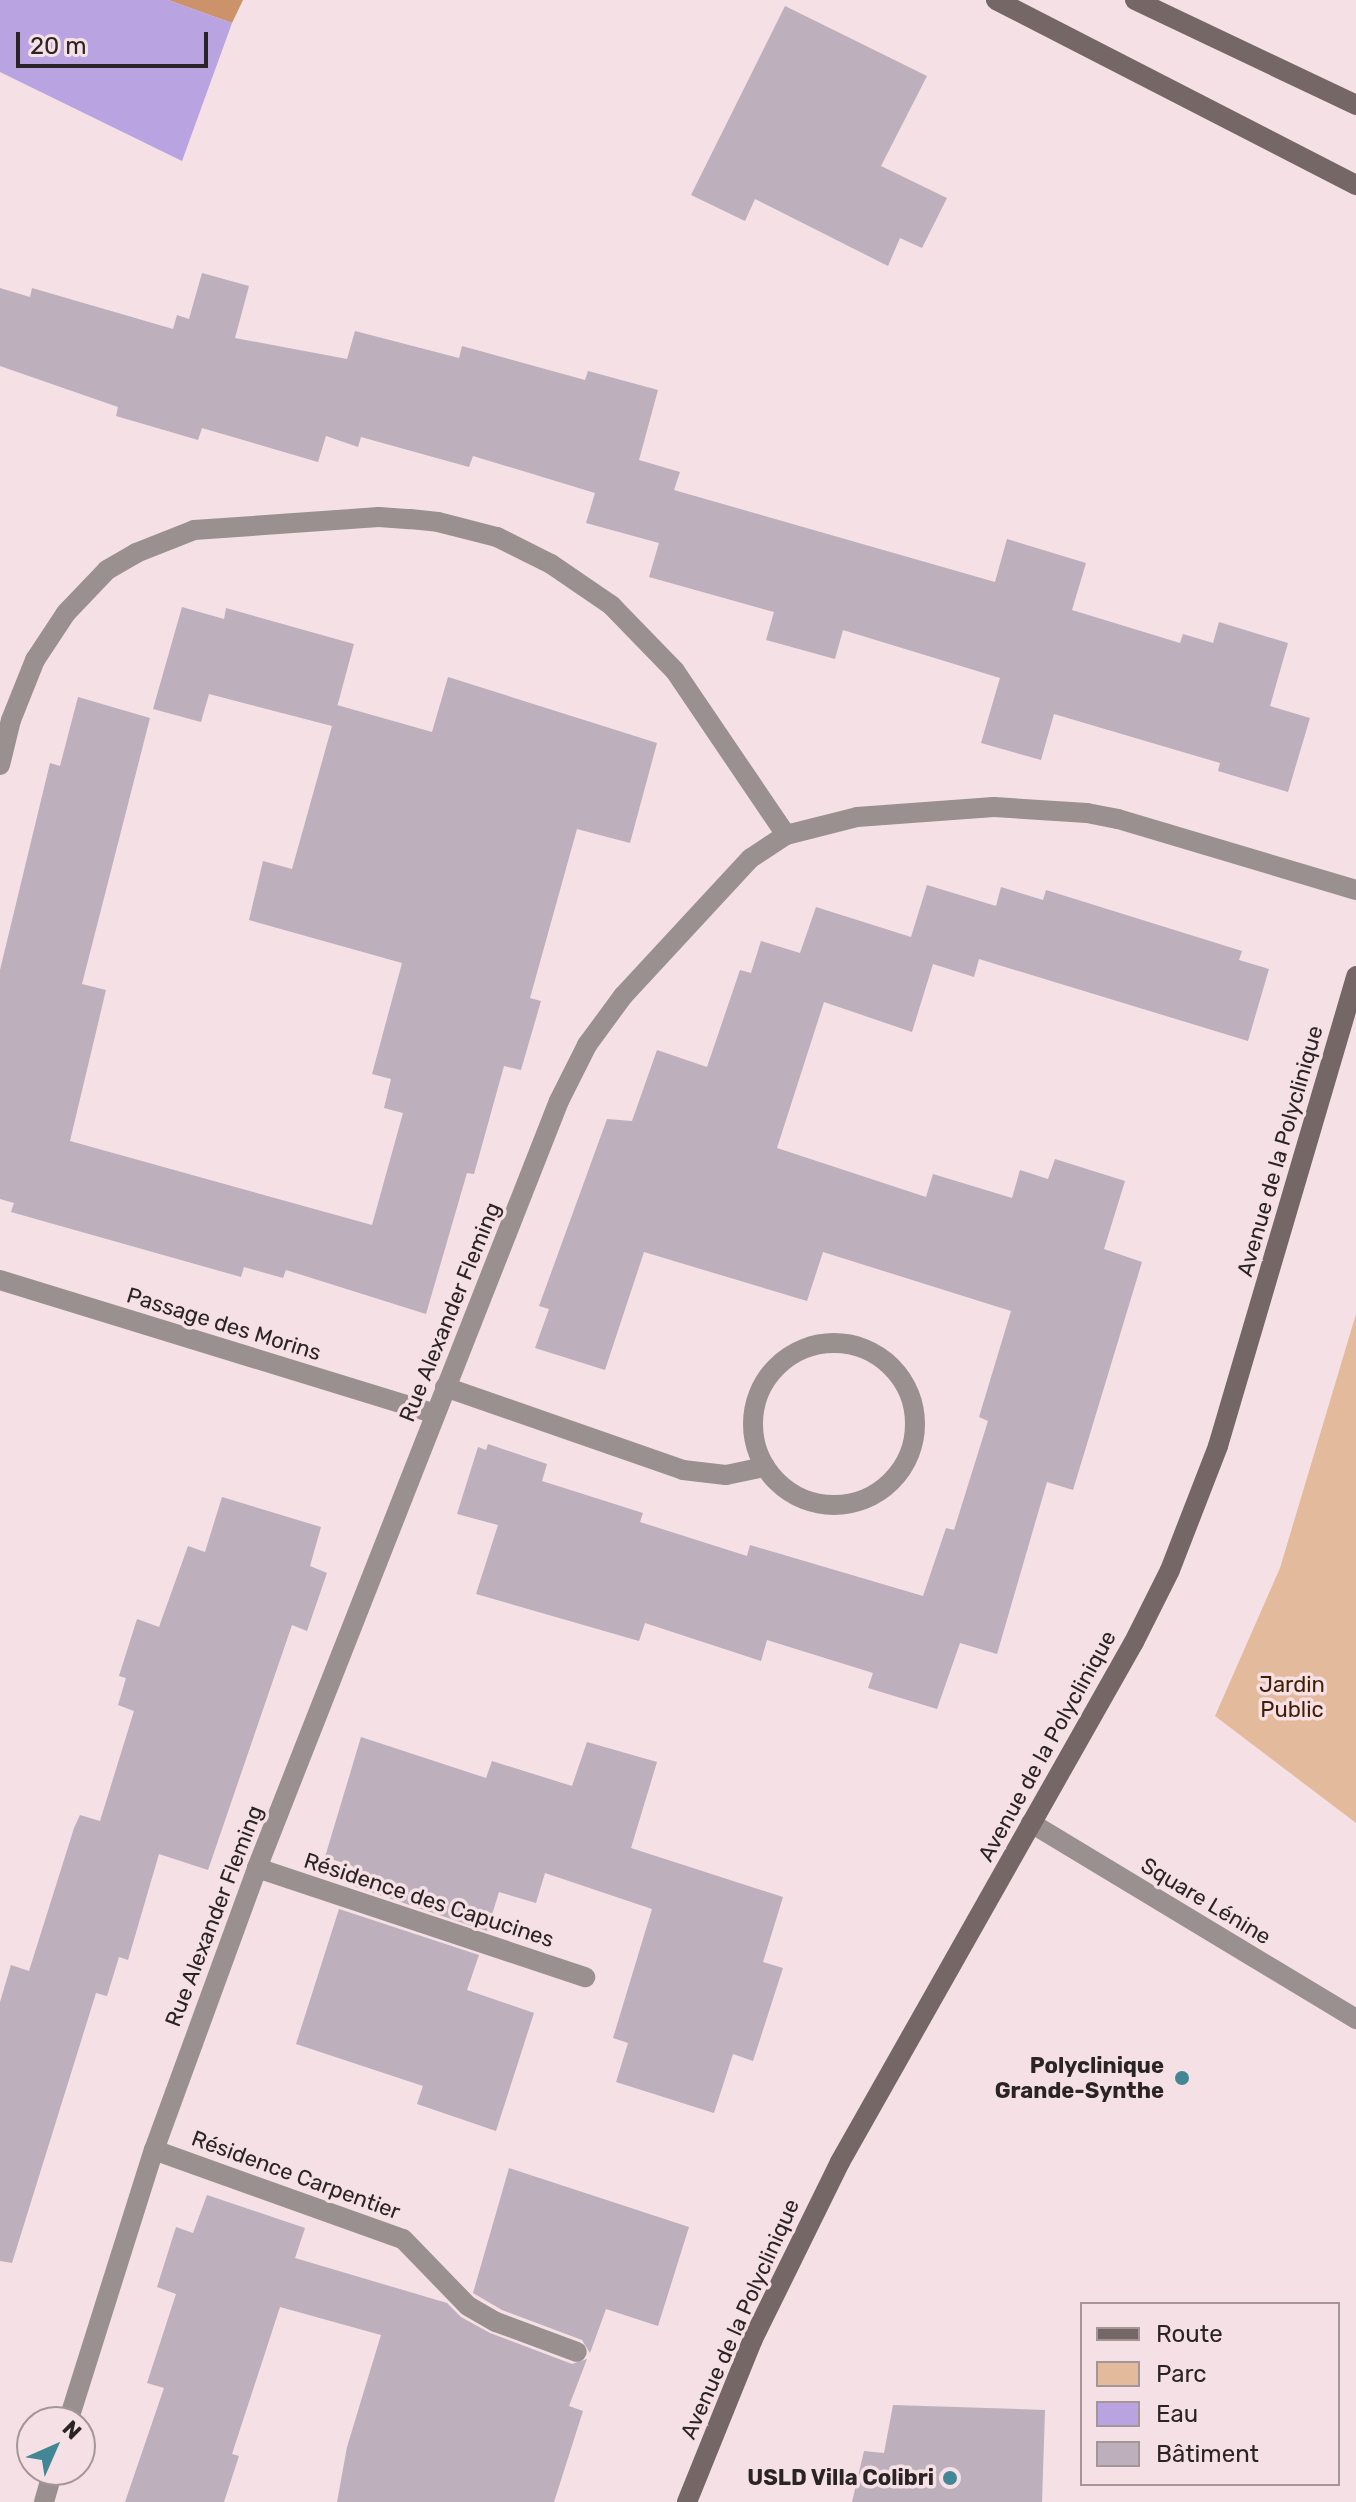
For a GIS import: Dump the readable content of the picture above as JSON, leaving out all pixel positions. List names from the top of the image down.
{
  "streets": {
    "street": [
      "Avenue de la Polyclinique",
      "Rue Alexander Fleming",
      "Passage des Morins",
      "Résidence des Capucines",
      "Square Lénine",
      "Résidence Carpentier"
    ]
  },
  "crossings": [
    ["Avenue de la Polyclinique", "Square Lénine"],
    ["Rue Alexander Fleming", "Passage des Morins"],
    ["Rue Alexander Fleming", "Résidence des Capucines"],
    ["Rue Alexander Fleming", "Résidence Carpentier"]
  ],
  "parks": ["Jardin Public"],
  "places": ["Polyclinique Grande-Synthe", "USLD Villa Colibri"],
  "legend": [
    "Route",
    "Parc",
    "Eau",
    "Bâtiment"
  ],
  "scale_bar": "20 m",
  "north": "top right"
}
